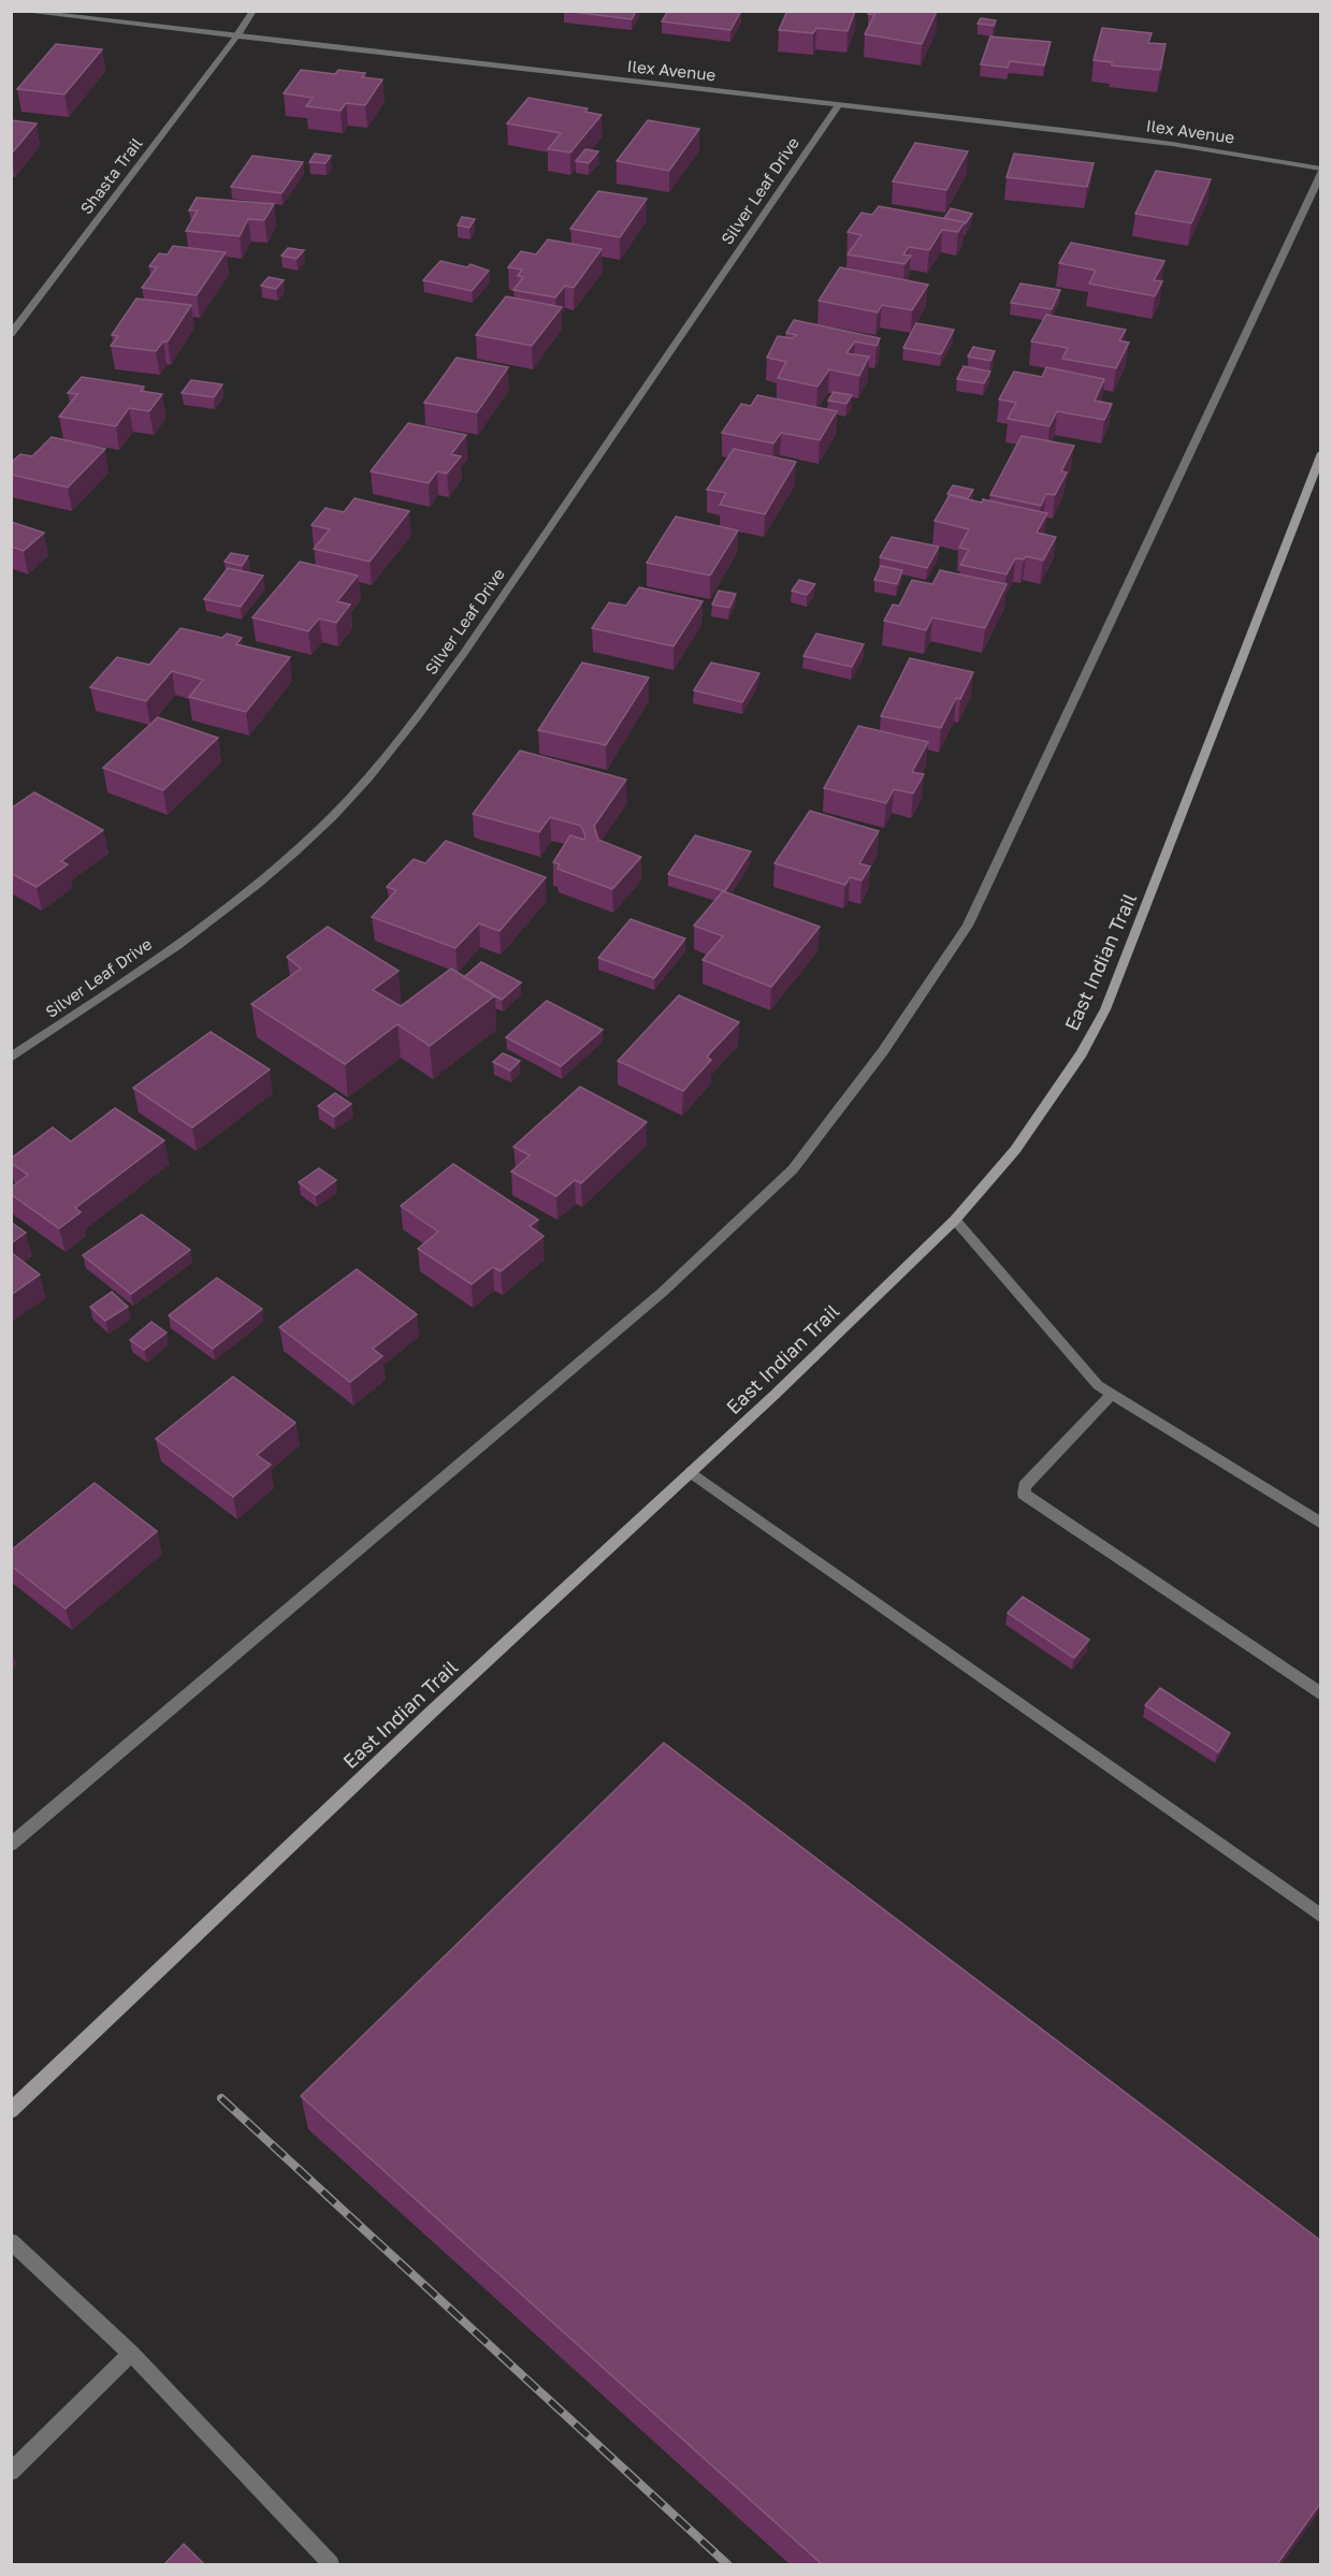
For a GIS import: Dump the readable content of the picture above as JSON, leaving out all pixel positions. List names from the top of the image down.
{
  "streets": {
    "main road": ["East Indian Trail"],
    "street": ["Ilex Avenue", "Shasta Trail", "Silver Leaf Drive"]
  },
  "crossings": [
    ["Ilex Avenue", "Shasta Trail"],
    ["Ilex Avenue", "Silver Leaf Drive"]
  ]
}
